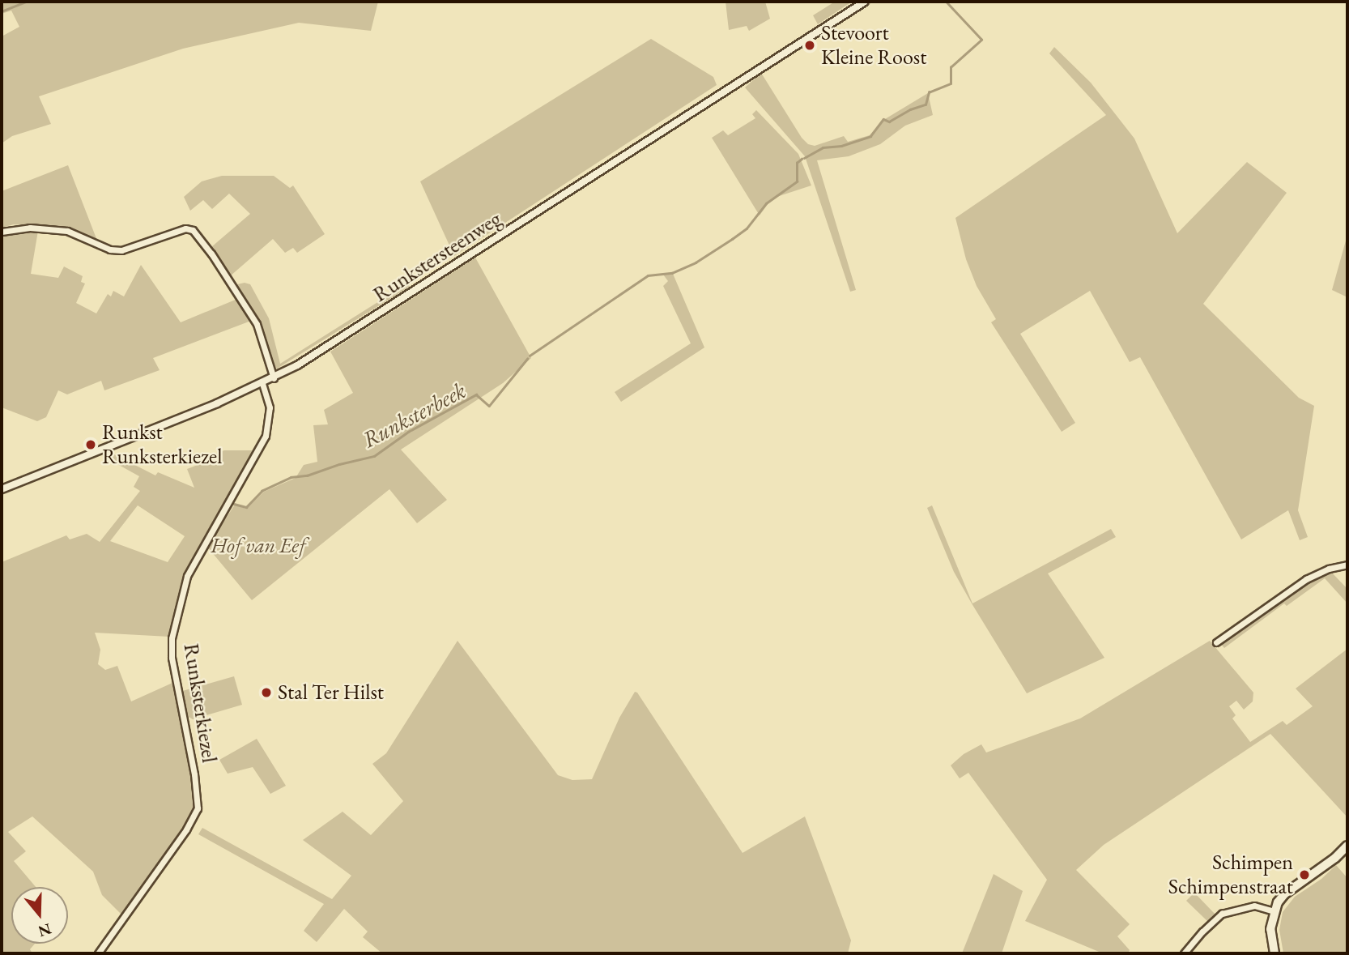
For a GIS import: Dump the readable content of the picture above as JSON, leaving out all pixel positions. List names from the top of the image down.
{
  "streets": {
    "street": ["Runkstersteenweg", "Runksterkiezel"]
  },
  "crossings": [
    ["Runkstersteenweg", "Runksterkiezel"]
  ],
  "water": ["Runksterbeek"],
  "parks": ["Hof van Eef"],
  "places": [
    "Stevoort Kleine Roost",
    "Runkst Runksterkiezel",
    "Stal Ter Hilst",
    "Schimpen Schimpenstraat"
  ],
  "north": "bottom"
}
